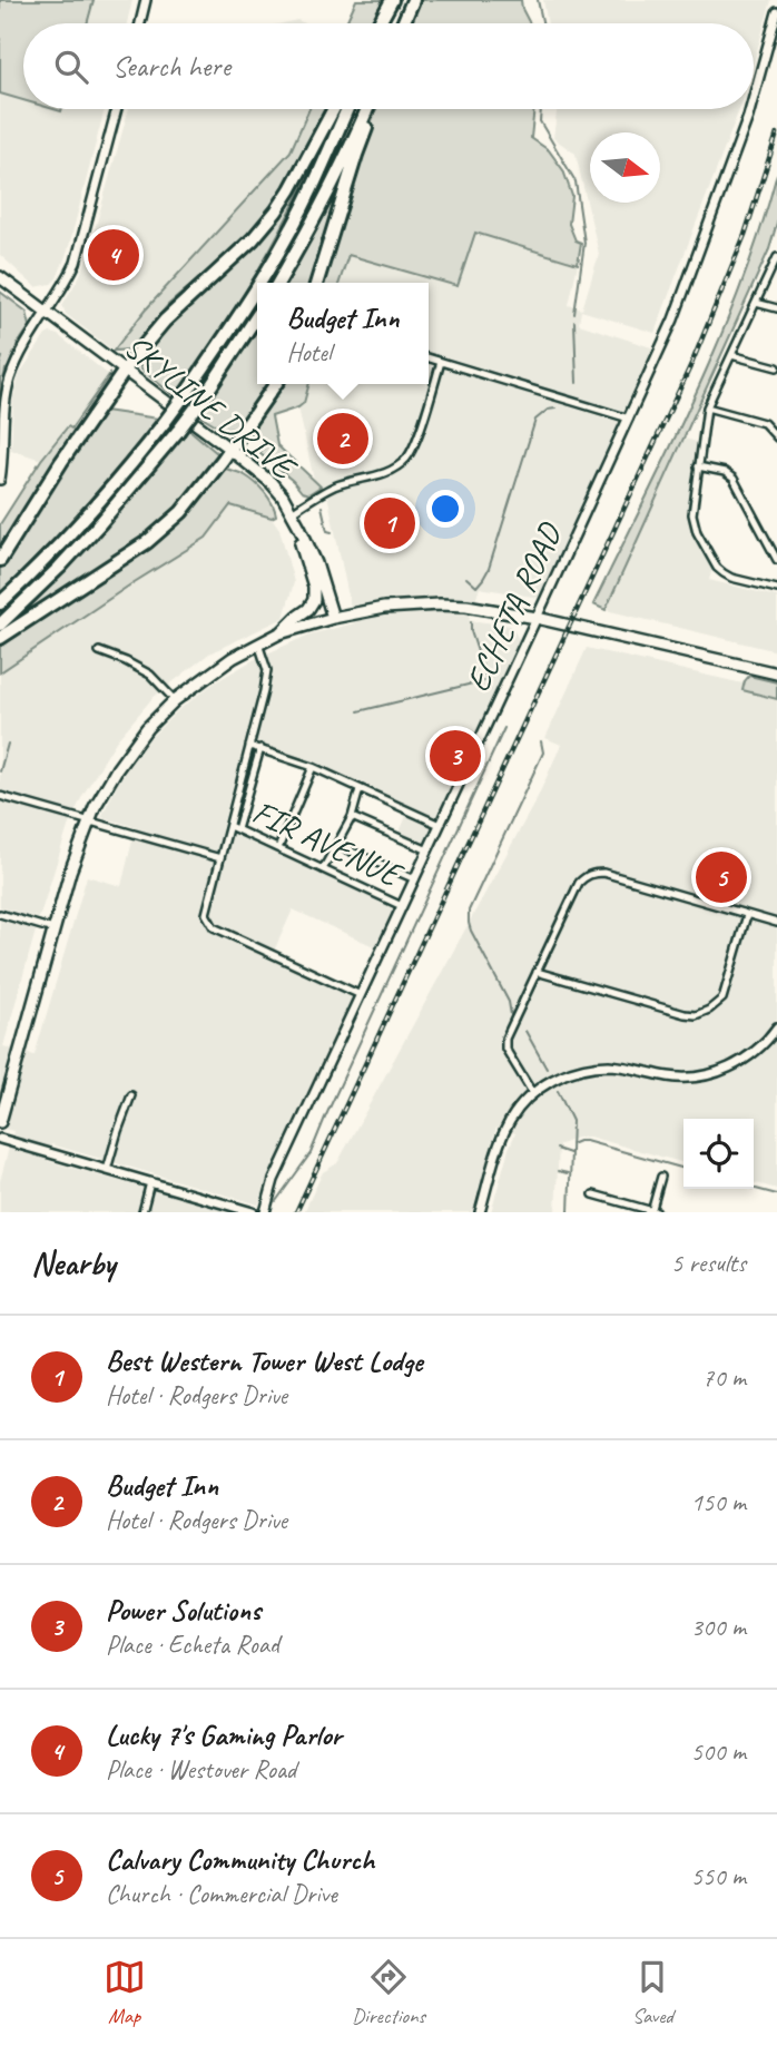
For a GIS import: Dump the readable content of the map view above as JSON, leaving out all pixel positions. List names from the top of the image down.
{
  "streets": {
    "main road": ["SKYLINE DRIVE"],
    "street": ["ECHETA ROAD", "FIR AVENUE"]
  },
  "crossings": [
    ["ECHETA ROAD", "FIR AVENUE"]
  ],
  "north": "right",
  "page": {
    "search": "Search here",
    "pins": [
      "4",
      "2",
      "1",
      "3",
      "5"
    ],
    "popup": ["Budget Inn", "Hotel"],
    "heading": ["Nearby", "5 results"],
    "list": [
      {
        "mark": "1",
        "name": "Best Western Tower West Lodge",
        "note": "Hotel · Rodgers Drive",
        "value": "70 m"
      },
      {
        "mark": "2",
        "name": "Budget Inn",
        "note": "Hotel · Rodgers Drive",
        "value": "150 m"
      },
      {
        "mark": "3",
        "name": "Power Solutions",
        "note": "Place · Echeta Road",
        "value": "300 m"
      },
      {
        "mark": "4",
        "name": "Lucky 7's Gaming Parlor",
        "note": "Place · Westover Road",
        "value": "500 m"
      },
      {
        "mark": "5",
        "name": "Calvary Community Church",
        "note": "Church · Commercial Drive",
        "value": "550 m"
      }
    ],
    "nav": ["Map", "Directions", "Saved"]
  }
}
